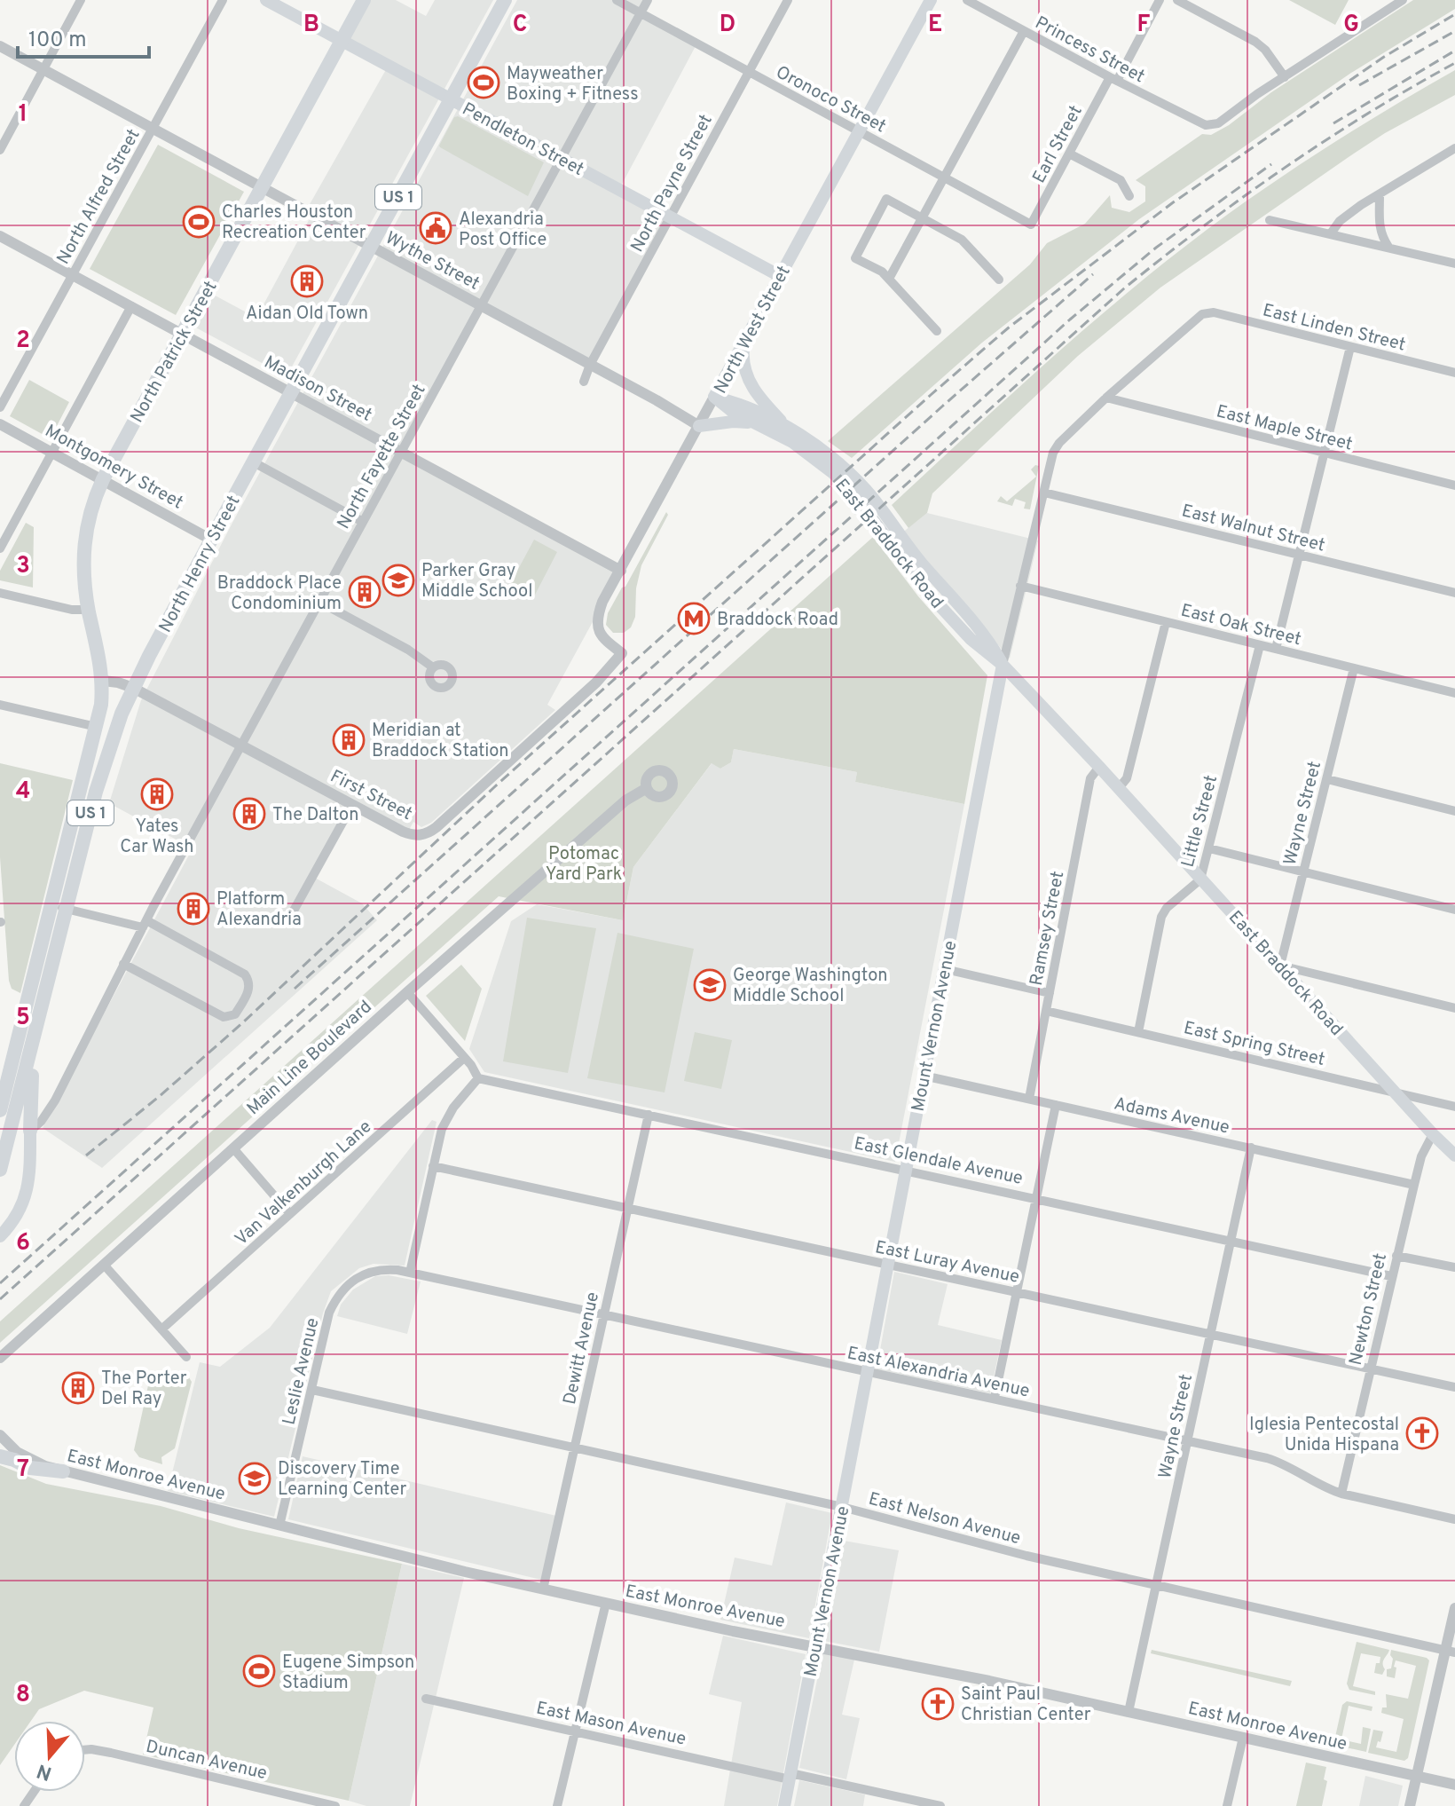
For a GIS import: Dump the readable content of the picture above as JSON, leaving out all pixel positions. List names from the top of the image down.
{
  "streets": {
    "highway": ["US 1", "North Patrick Street", "North Henry Street"],
    "main road": [
      "Pendleton Street",
      "North West Street",
      "East Braddock Road",
      "Mount Vernon Avenue"
    ],
    "street": [
      "Princess Street",
      "Oronoco Street",
      "Earl Street",
      "North Payne Street",
      "North Alfred Street",
      "Wythe Street",
      "East Linden Street",
      "Madison Street",
      "East Maple Street",
      "North Fayette Street",
      "Montgomery Street",
      "East Walnut Street",
      "East Oak Street",
      "First Street",
      "Wayne Street",
      "Little Street",
      "Ramsey Street",
      "East Spring Street",
      "Main Line Boulevard",
      "Adams Avenue",
      "East Glendale Avenue",
      "Van Valkenburgh Lane",
      "East Luray Avenue",
      "Newton Street",
      "Dewitt Avenue",
      "Leslie Avenue",
      "East Alexandria Avenue",
      "East Monroe Avenue",
      "East Nelson Avenue",
      "East Mason Avenue",
      "Duncan Avenue"
    ]
  },
  "crossings": [
    ["Princess Street", "Earl Street"],
    ["Oronoco Street", "Earl Street"],
    ["Oronoco Street", "North Payne Street"],
    ["Oronoco Street", "North West Street"],
    ["Oronoco Street", "North Fayette Street"],
    ["Pendleton Street", "North Payne Street"],
    ["Pendleton Street", "North West Street"],
    ["Pendleton Street", "North Patrick Street"],
    ["Pendleton Street", "North Fayette Street"],
    ["Pendleton Street", "North Henry Street"],
    ["North Payne Street", "Wythe Street"],
    ["North Alfred Street", "Wythe Street"],
    ["North Alfred Street", "Madison Street"],
    ["Wythe Street", "North West Street"],
    ["Wythe Street", "North Patrick Street"],
    ["Wythe Street", "North Fayette Street"],
    ["Wythe Street", "North Henry Street"],
    ["East Linden Street", "Mount Vernon Avenue"],
    ["North West Street", "Madison Street"],
    ["North West Street", "East Braddock Road"],
    ["North West Street", "First Street"],
    ["North Patrick Street", "Madison Street"],
    ["North Patrick Street", "Montgomery Street"],
    ["North Patrick Street", "North Henry Street"],
    ["North Patrick Street", "First Street"],
    ["Madison Street", "North Fayette Street"],
    ["Madison Street", "North Henry Street"],
    ["East Maple Street", "Mount Vernon Avenue"],
    ["North Fayette Street", "First Street"],
    ["Montgomery Street", "North Henry Street"],
    ["East Walnut Street", "Mount Vernon Avenue"],
    ["East Braddock Road", "Wayne Street"],
    ["East Braddock Road", "Little Street"],
    ["East Braddock Road", "Ramsey Street"],
    ["East Braddock Road", "Mount Vernon Avenue"],
    ["East Braddock Road", "East Spring Street"],
    ["East Braddock Road", "Newton Street"],
    ["North Henry Street", "First Street"],
    ["East Oak Street", "Wayne Street"],
    ["East Oak Street", "Little Street"],
    ["East Oak Street", "Mount Vernon Avenue"],
    ["Wayne Street", "Adams Avenue"],
    ["Wayne Street", "East Glendale Avenue"],
    ["Wayne Street", "East Luray Avenue"],
    ["Wayne Street", "East Alexandria Avenue"],
    ["Wayne Street", "East Monroe Avenue"],
    ["Wayne Street", "East Nelson Avenue"],
    ["Little Street", "East Spring Street"],
    ["Ramsey Street", "East Spring Street"],
    ["Ramsey Street", "Adams Avenue"],
    ["Mount Vernon Avenue", "Adams Avenue"],
    ["Mount Vernon Avenue", "East Glendale Avenue"],
    ["Mount Vernon Avenue", "East Luray Avenue"],
    ["Mount Vernon Avenue", "East Alexandria Avenue"],
    ["Mount Vernon Avenue", "East Monroe Avenue"],
    ["Mount Vernon Avenue", "East Nelson Avenue"],
    ["Mount Vernon Avenue", "East Mason Avenue"],
    ["Adams Avenue", "Newton Street"],
    ["East Glendale Avenue", "Newton Street"],
    ["East Glendale Avenue", "Dewitt Avenue"],
    ["East Luray Avenue", "Newton Street"],
    ["East Luray Avenue", "Dewitt Avenue"],
    ["Newton Street", "East Alexandria Avenue"],
    ["Dewitt Avenue", "East Alexandria Avenue"],
    ["Dewitt Avenue", "East Monroe Avenue"],
    ["Dewitt Avenue", "East Nelson Avenue"],
    ["Leslie Avenue", "East Alexandria Avenue"],
    ["Leslie Avenue", "East Monroe Avenue"],
    ["Leslie Avenue", "East Nelson Avenue"]
  ],
  "parks": ["Potomac Yard Park"],
  "places": {
    "sports": ["Mayweather Boxing + Fitness", "Charles Houston Recreation Center", "Eugene Simpson Stadium"],
    "public building": ["Alexandria Post Office"],
    "building": [
      "Aidan Old Town",
      "Braddock Place Condominium",
      "Meridian at Braddock Station",
      "Yates Car Wash",
      "The Dalton",
      "Platform Alexandria",
      "The Porter Del Ray"
    ],
    "school or university": ["Parker Gray Middle School", "George Washington Middle School", "Discovery Time Learning Center"],
    "metro station": ["Braddock Road"],
    "church": ["Iglesia Pentecostal Unida Hispana", "Saint Paul Christian Center"]
  },
  "scale_bar": "100 m",
  "north": "bottom",
  "grid": {
    "columns": [
      "B",
      "C",
      "D",
      "E",
      "F",
      "G"
    ],
    "rows": [
      "1",
      "2",
      "3",
      "4",
      "5",
      "6",
      "7",
      "8"
    ]
  }
}
